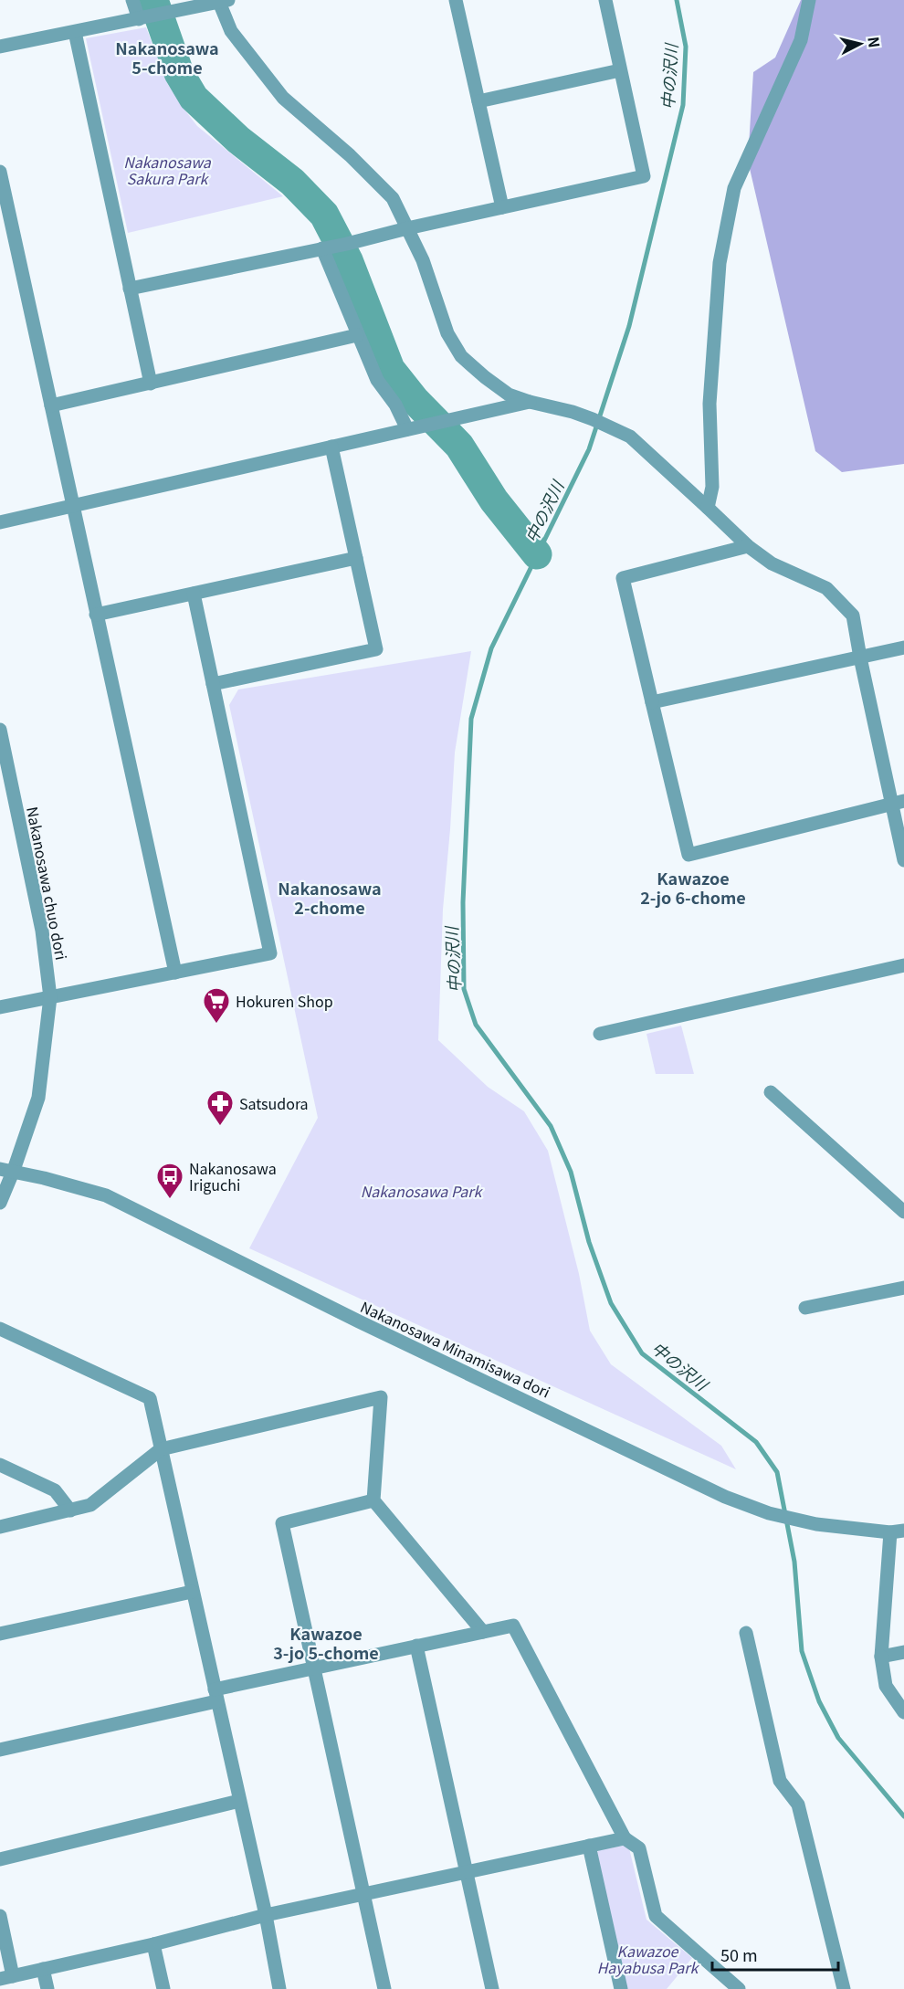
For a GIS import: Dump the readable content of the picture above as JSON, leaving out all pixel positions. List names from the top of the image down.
{
  "streets": {
    "street": ["Nakanosawa chuo dori", "Nakanosawa Minamisawa dori"]
  },
  "crossings": [
    ["Nakanosawa chuo dori", "Nakanosawa Minamisawa dori"]
  ],
  "districts": [
    "Nakanosawa 5-chome",
    "Kawazoe 2-jo 6-chome",
    "Nakanosawa 2-chome",
    "Kawazoe 3-jo 5-chome"
  ],
  "water": ["中の沢川"],
  "parks": ["Nakanosawa Sakura Park", "Nakanosawa Park", "Kawazoe Hayabusa Park"],
  "places": {
    "supermarket": ["Hokuren Shop"],
    "pharmacy": ["Satsudora"],
    "bus stop": ["Nakanosawa Iriguchi"]
  },
  "scale_bar": "50 m",
  "north": "right"
}
